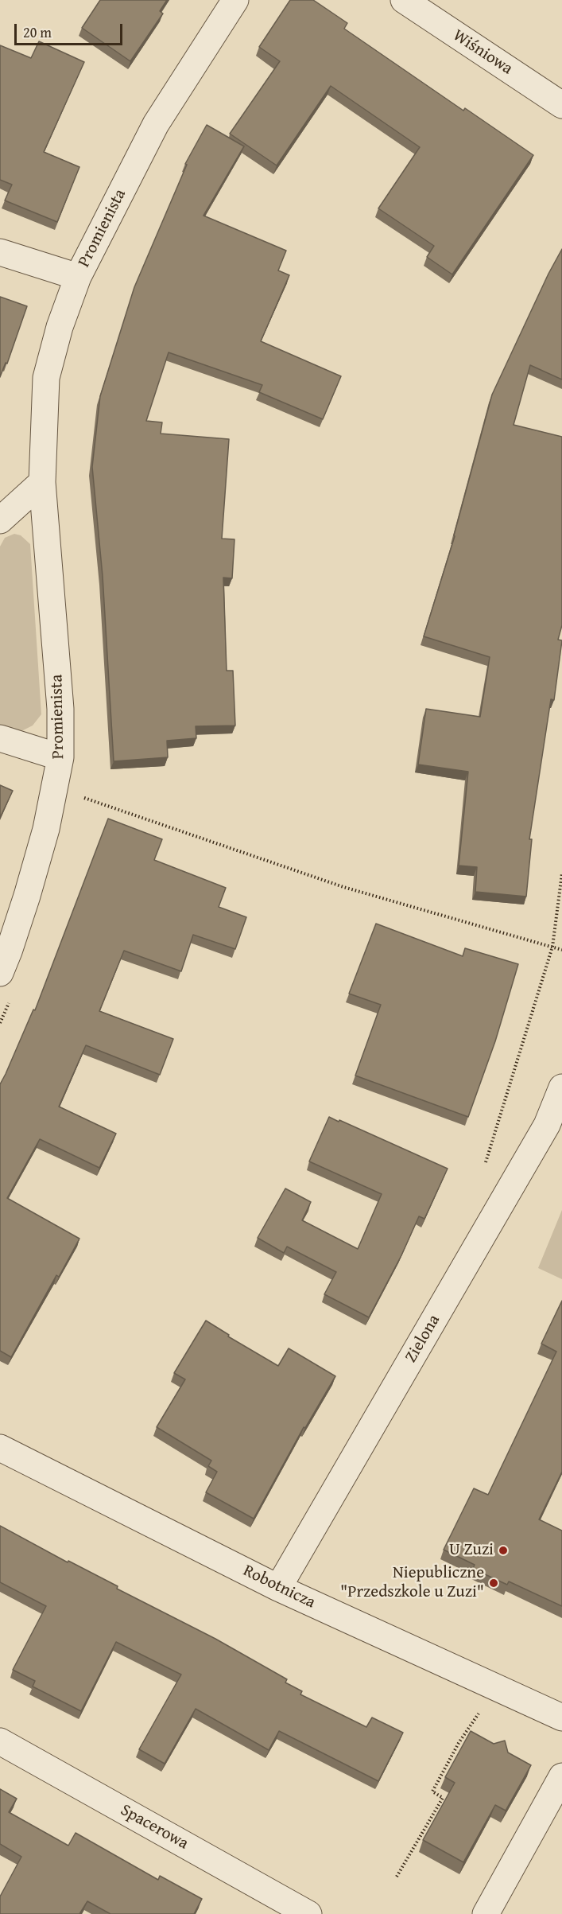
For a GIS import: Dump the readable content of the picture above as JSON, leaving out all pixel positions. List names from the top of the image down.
{
  "streets": {
    "street": [
      "Wiśniowa",
      "Promienista",
      "Zielona",
      "Robotnicza",
      "Spacerowa"
    ]
  },
  "crossings": [
    ["Zielona", "Robotnicza"]
  ],
  "places": ["U Zuzi", "Niepubliczne \"Przedszkole u Zuzi\""],
  "scale_bar": "20 m"
}
